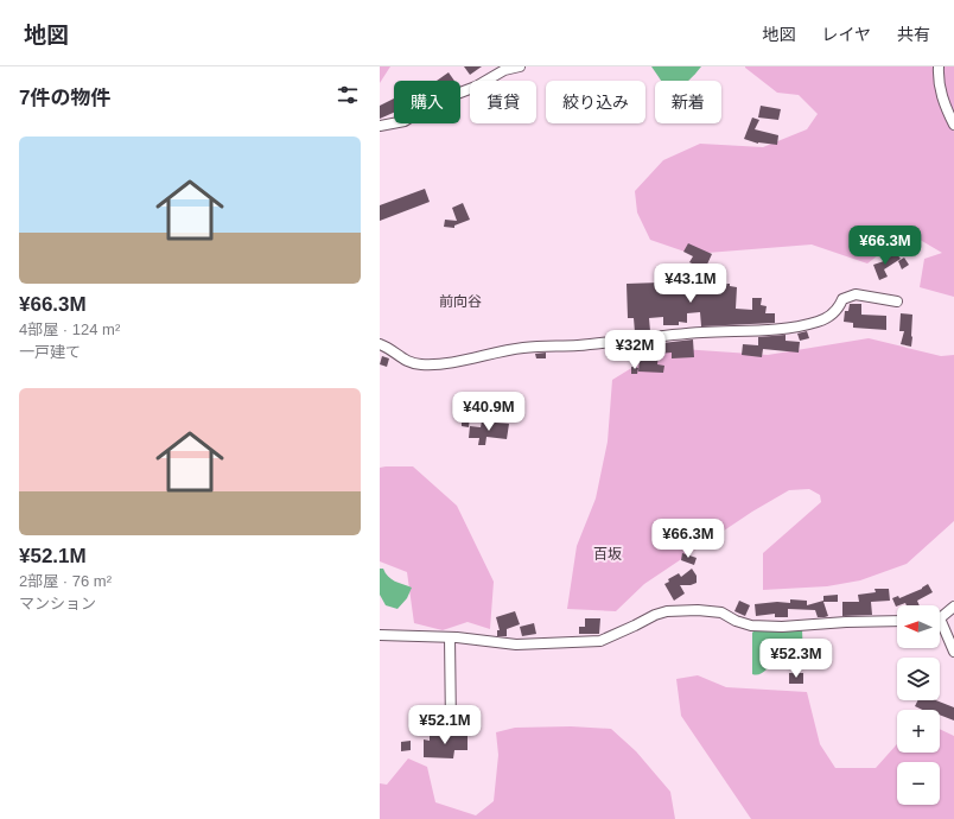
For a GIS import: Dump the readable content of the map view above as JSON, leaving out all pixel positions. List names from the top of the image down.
{
  "districts": ["前向谷", "百坂"],
  "north": "left",
  "page": {
    "header": "地図",
    "nav": ["地図", "レイヤ", "共有"],
    "heading": "7件の物件",
    "chip": [
      "購入",
      "賃貸",
      "絞り込み",
      "新着"
    ],
    "list": [
      {
        "name": "¥66.3M",
        "note": "4部屋 · 124 m² · 一戸建て"
      },
      {
        "name": "¥52.1M",
        "note": "2部屋 · 76 m² · マンション"
      }
    ],
    "price": [
      "¥66.3M",
      "¥43.1M",
      "¥32M",
      "¥40.9M",
      "¥66.3M",
      "¥52.3M",
      "¥52.1M"
    ],
    "map_buttons": ["+", "−"]
  }
}
